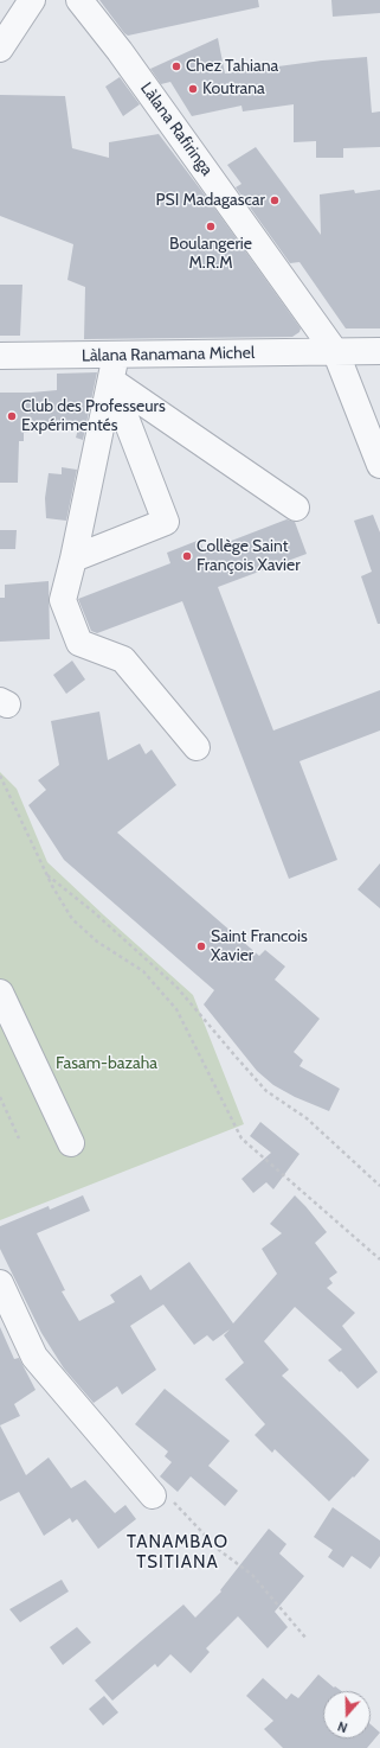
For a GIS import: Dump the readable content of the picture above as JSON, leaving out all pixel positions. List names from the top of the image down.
{
  "streets": {
    "street": ["Làlana Rafiringa", "Làlana Ranamana Michel"]
  },
  "crossings": [
    ["Làlana Rafiringa", "Làlana Ranamana Michel"]
  ],
  "districts": ["TANAMBAO TSITIANA"],
  "parks": ["Fasam-bazaha"],
  "places": [
    "Chez Tahiana",
    "Koutrana",
    "PSI Madagascar",
    "Boulangerie M.R.M",
    "Club des Professeurs Expérimentés",
    "Collège Saint François Xavier",
    "Saint Francois Xavier"
  ],
  "north": "bottom"
}
